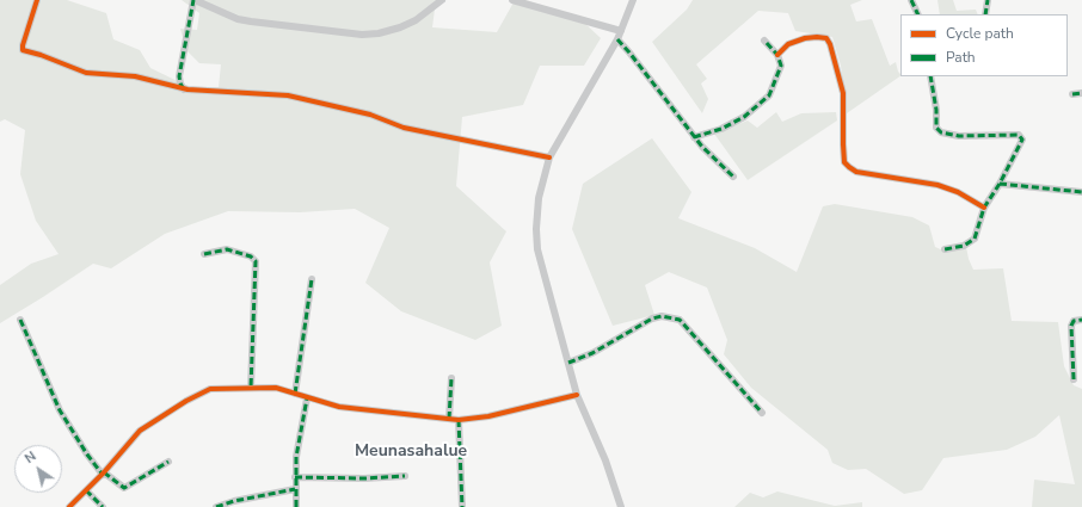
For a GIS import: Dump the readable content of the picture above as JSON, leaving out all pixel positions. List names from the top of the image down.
{
  "districts": ["Meunasahalue"],
  "legend": ["Cycle path", "Path"],
  "north": "top left"
}
